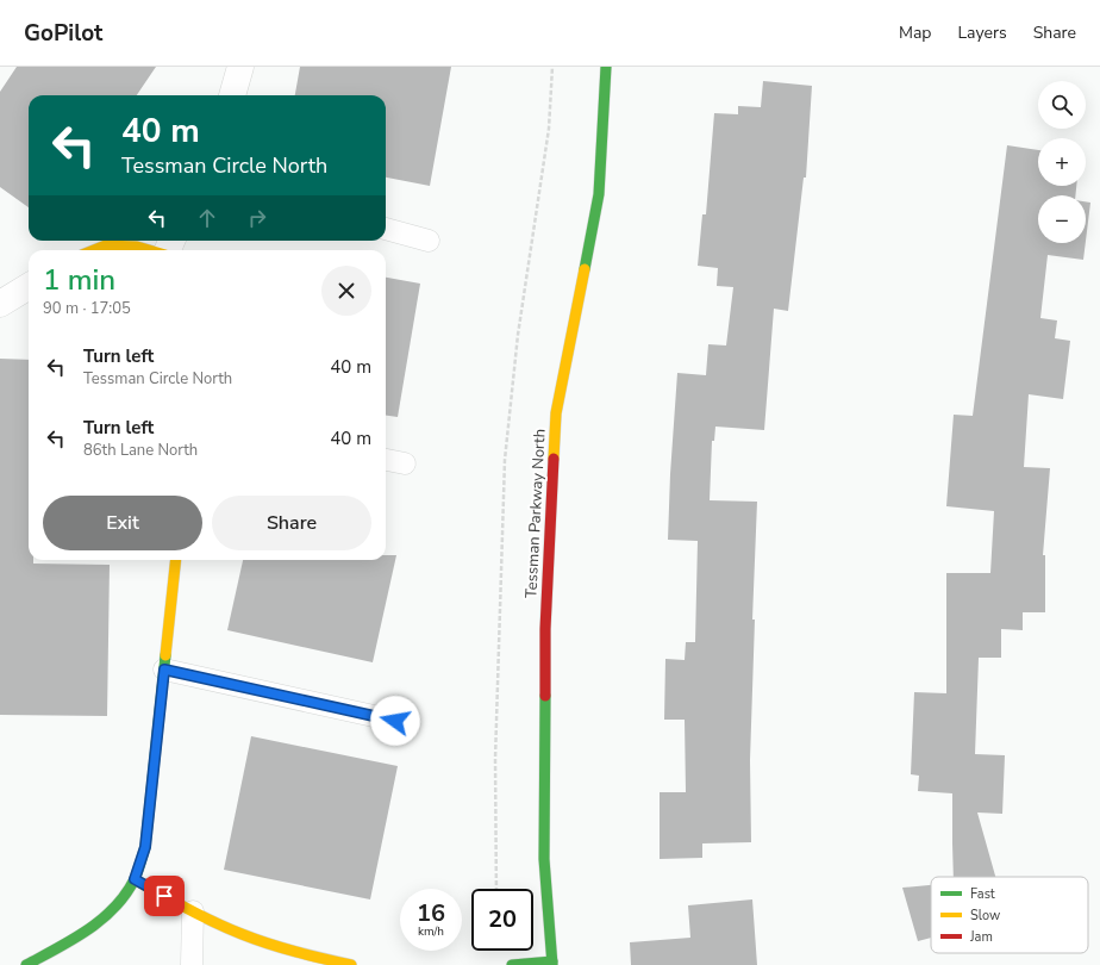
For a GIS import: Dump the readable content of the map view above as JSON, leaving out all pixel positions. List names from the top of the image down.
{
  "streets": {
    "street": ["Tessman Parkway North"]
  },
  "legend": ["Fast", "Slow", "Jam"],
  "page": {
    "header": "GoPilot",
    "nav": ["Map", "Layers", "Share"],
    "map_buttons": ["+", "−"],
    "turn": ["40 m", "Tessman Circle North"],
    "heading": ["1 min", "90 m · 17:05"],
    "list": [
      {
        "name": "Turn left",
        "note": "Tessman Circle North",
        "value": "40 m"
      },
      {
        "name": "Turn left",
        "note": "86th Lane North",
        "value": "40 m"
      }
    ],
    "buttons": ["Exit", "Share"],
    "speed": "16 km/h",
    "limit": "20"
  }
}
